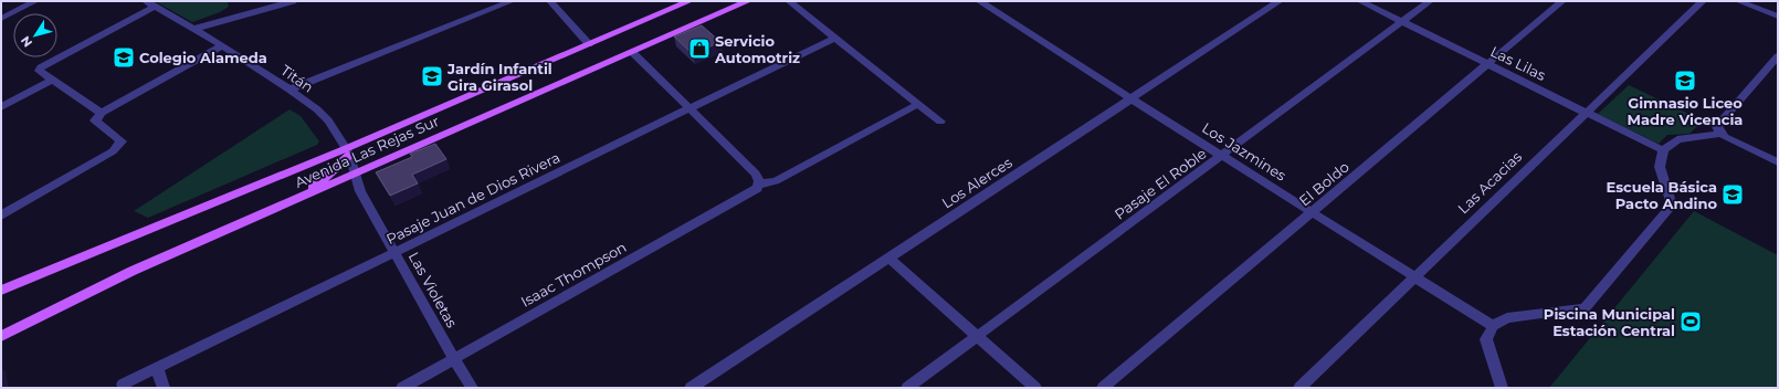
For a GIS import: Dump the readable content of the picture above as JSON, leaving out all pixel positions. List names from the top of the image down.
{
  "streets": {
    "main road": ["Avenida Las Rejas Sur"],
    "street": [
      "Las Lilas",
      "Titán",
      "Los Jazmines",
      "Los Alerces",
      "Las Acacias",
      "Pasaje El Roble",
      "El Boldo",
      "Pasaje Juan de Dios Rivera",
      "Isaac Thompson",
      "Las Violetas"
    ]
  },
  "crossings": [
    ["Las Lilas", "Las Acacias"],
    ["Las Lilas", "Pasaje El Roble"],
    ["Las Lilas", "El Boldo"],
    ["Titán", "Avenida Las Rejas Sur"],
    ["Titán", "Las Violetas"],
    ["Avenida Las Rejas Sur", "Las Violetas"],
    ["Los Jazmines", "Los Alerces"],
    ["Los Jazmines", "Las Acacias"],
    ["Los Jazmines", "Pasaje El Roble"],
    ["Los Jazmines", "El Boldo"],
    ["Pasaje Juan de Dios Rivera", "Las Violetas"],
    ["Isaac Thompson", "Las Violetas"]
  ],
  "places": {
    "shop": ["Servicio Automotriz"],
    "school or university": [
      "Colegio Alameda",
      "Jardín Infantil Gira Girasol",
      "Gimnasio Liceo Madre Vicencia",
      "Escuela Básica Pacto Andino"
    ],
    "sports": ["Piscina Municipal Estación Central"]
  },
  "north": "bottom left"
}
